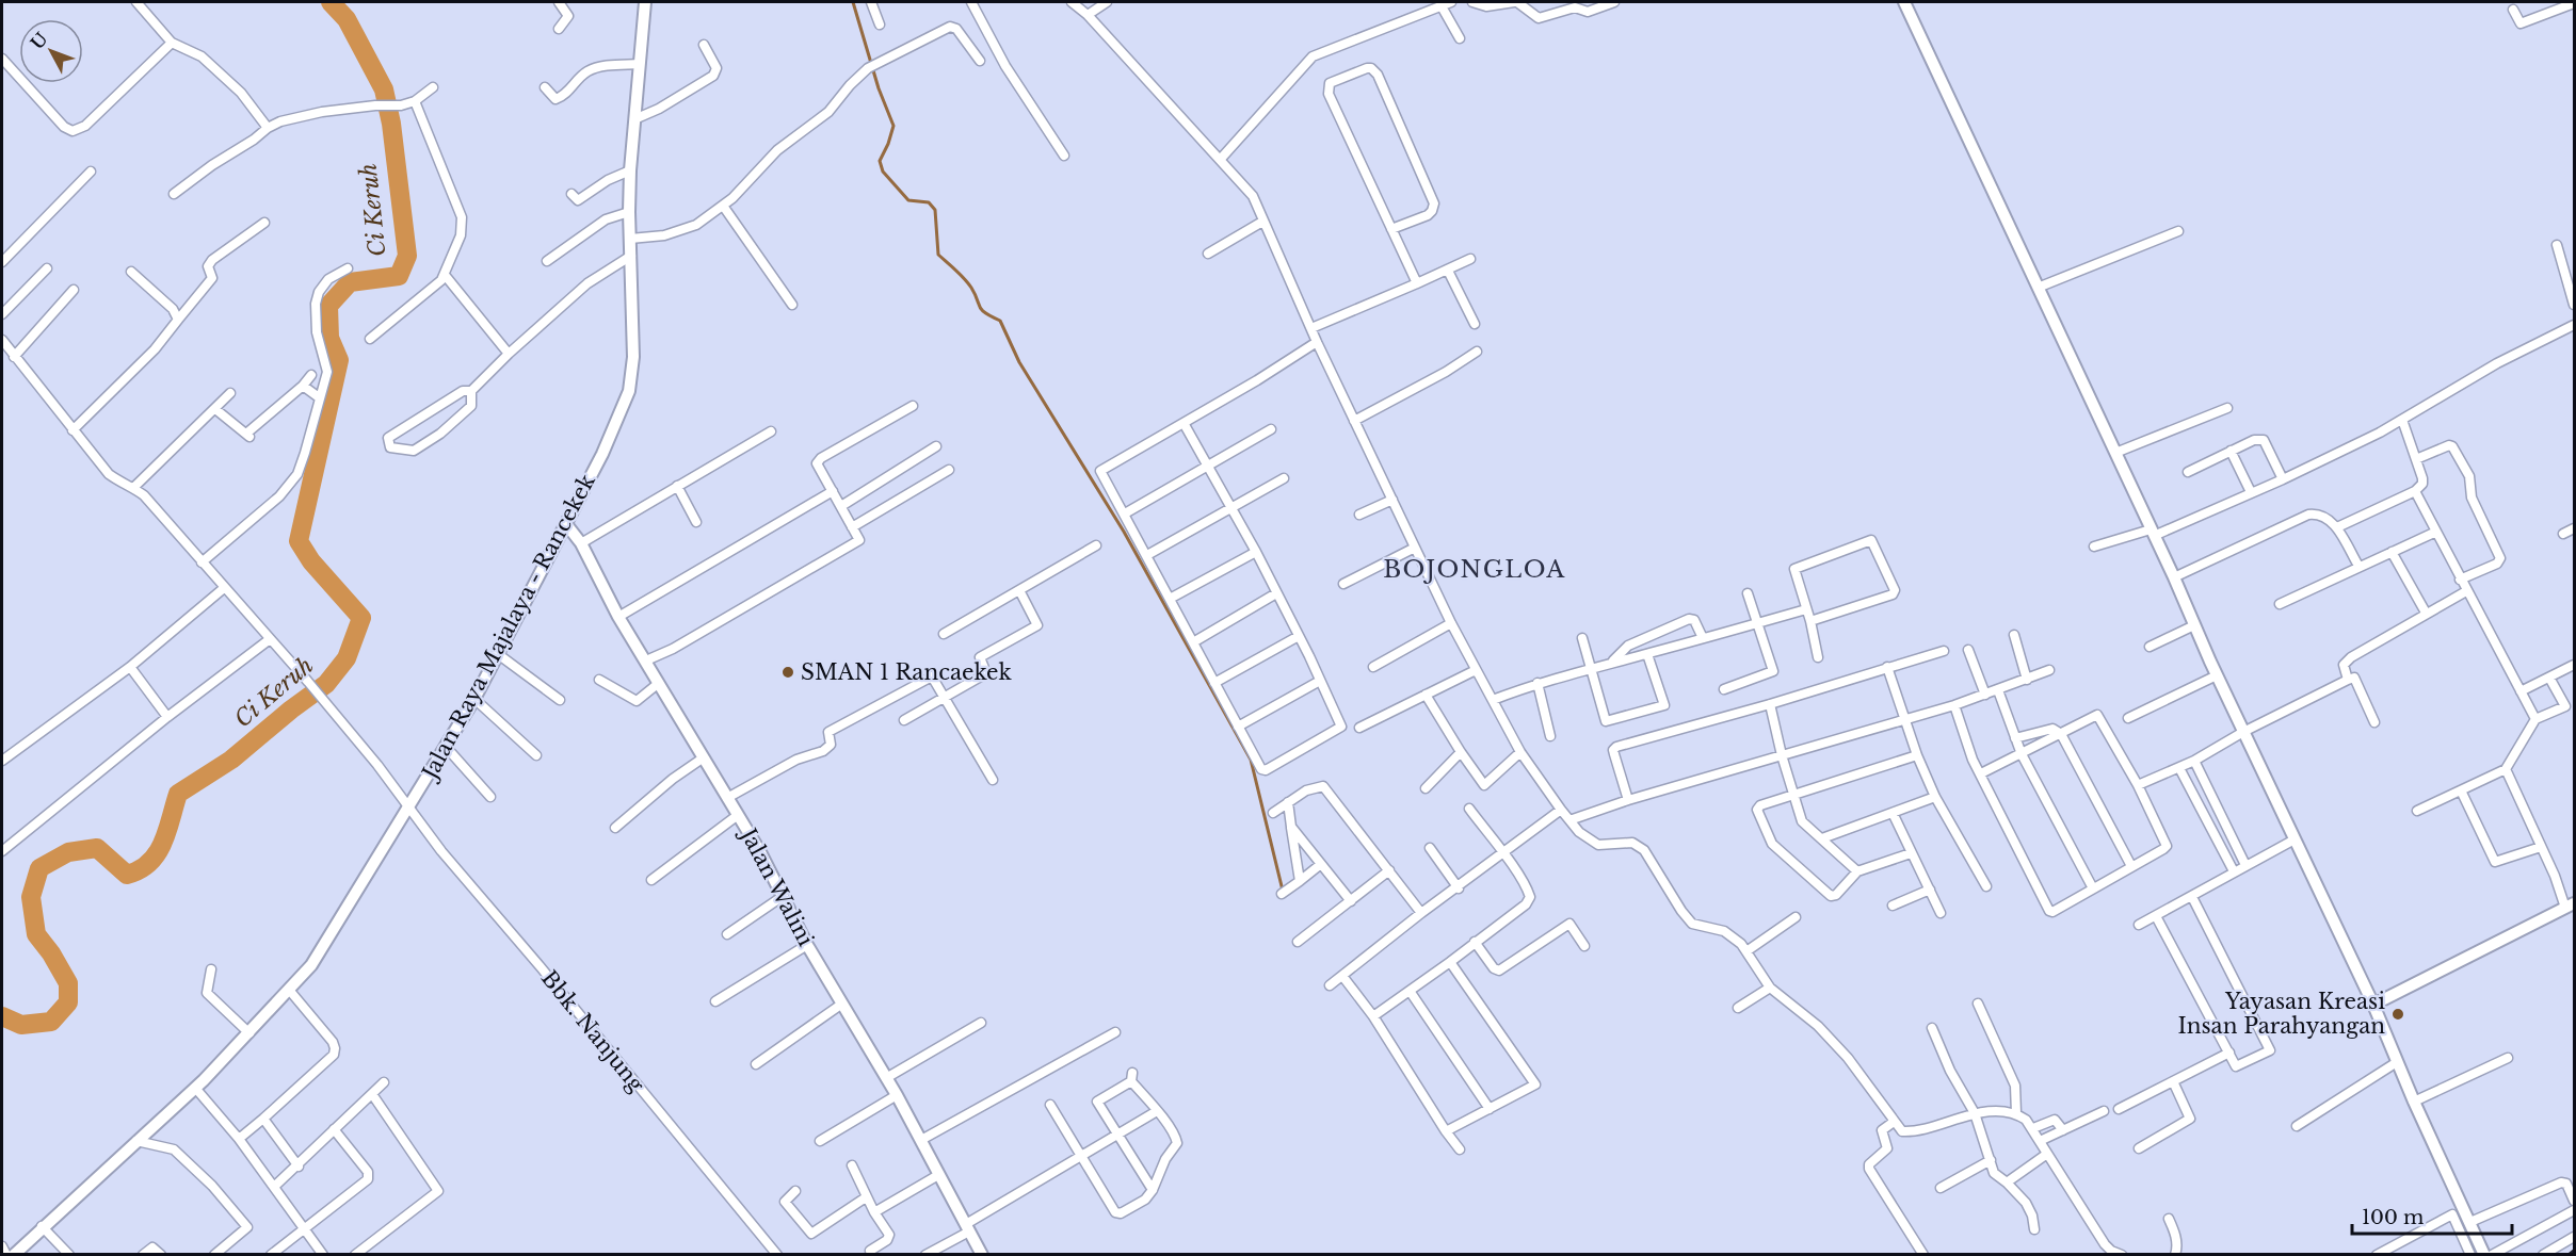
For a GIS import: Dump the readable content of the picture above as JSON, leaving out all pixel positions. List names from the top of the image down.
{
  "streets": {
    "street": ["Jalan Raya Majalaya - Rancekek", "Jalan Walini", "Bbk. Nanjung"]
  },
  "crossings": [
    ["Jalan Raya Majalaya - Rancekek", "Jalan Walini"],
    ["Jalan Raya Majalaya - Rancekek", "Bbk. Nanjung"]
  ],
  "districts": ["BOJONGLOA"],
  "water": ["Ci Keruh"],
  "places": ["SMAN 1 Rancaekek", "Yayasan Kreasi Insan Parahyangan"],
  "scale_bar": "100 m",
  "north": "top left"
}
